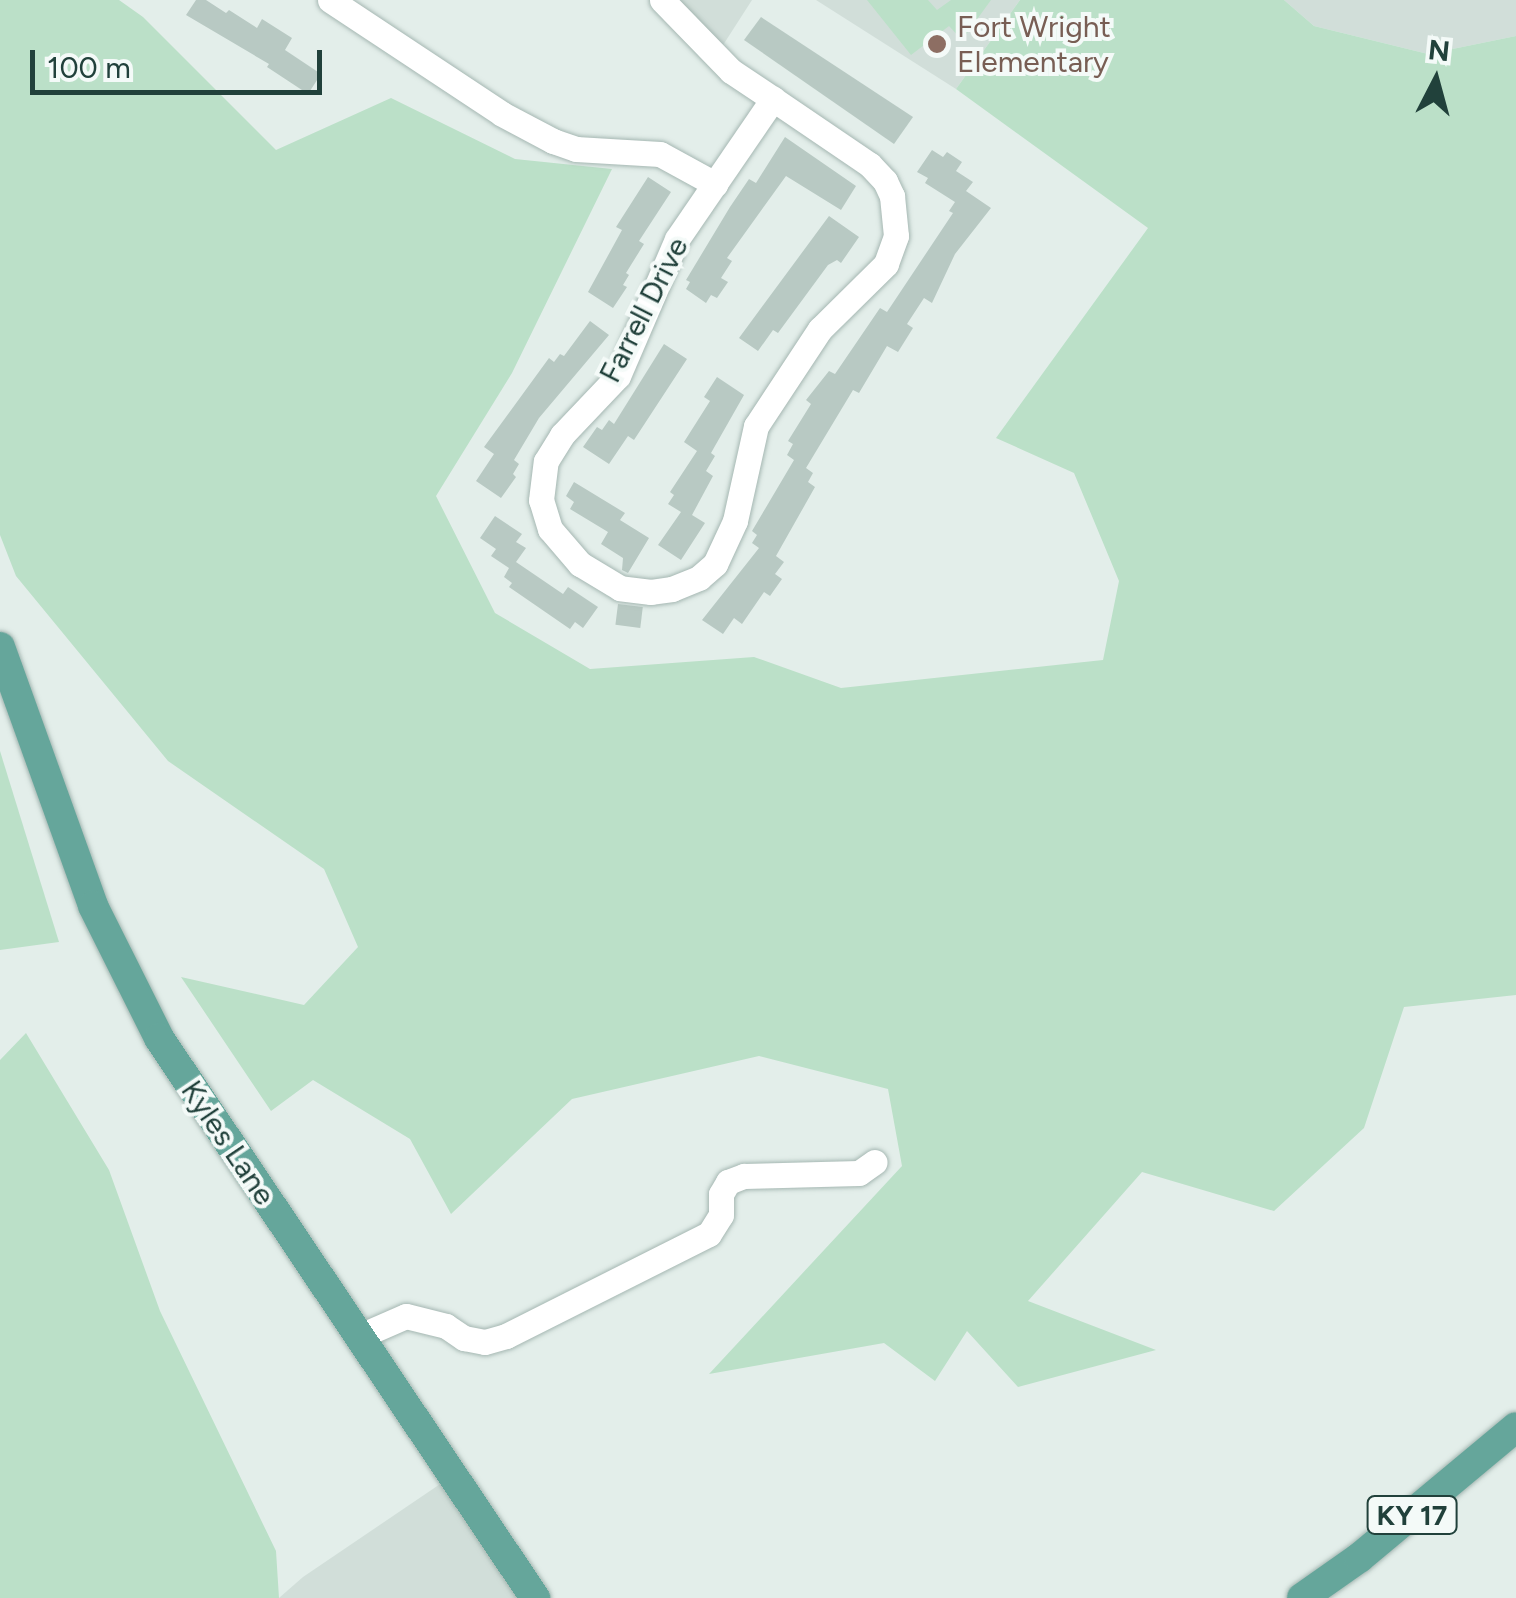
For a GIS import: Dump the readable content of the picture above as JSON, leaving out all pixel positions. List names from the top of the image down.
{
  "streets": {
    "main road": ["Kyles Lane", "KY 17"],
    "street": ["Farrell Drive"]
  },
  "places": ["Fort Wright Elementary"],
  "scale_bar": "100 m",
  "north": "top"
}
